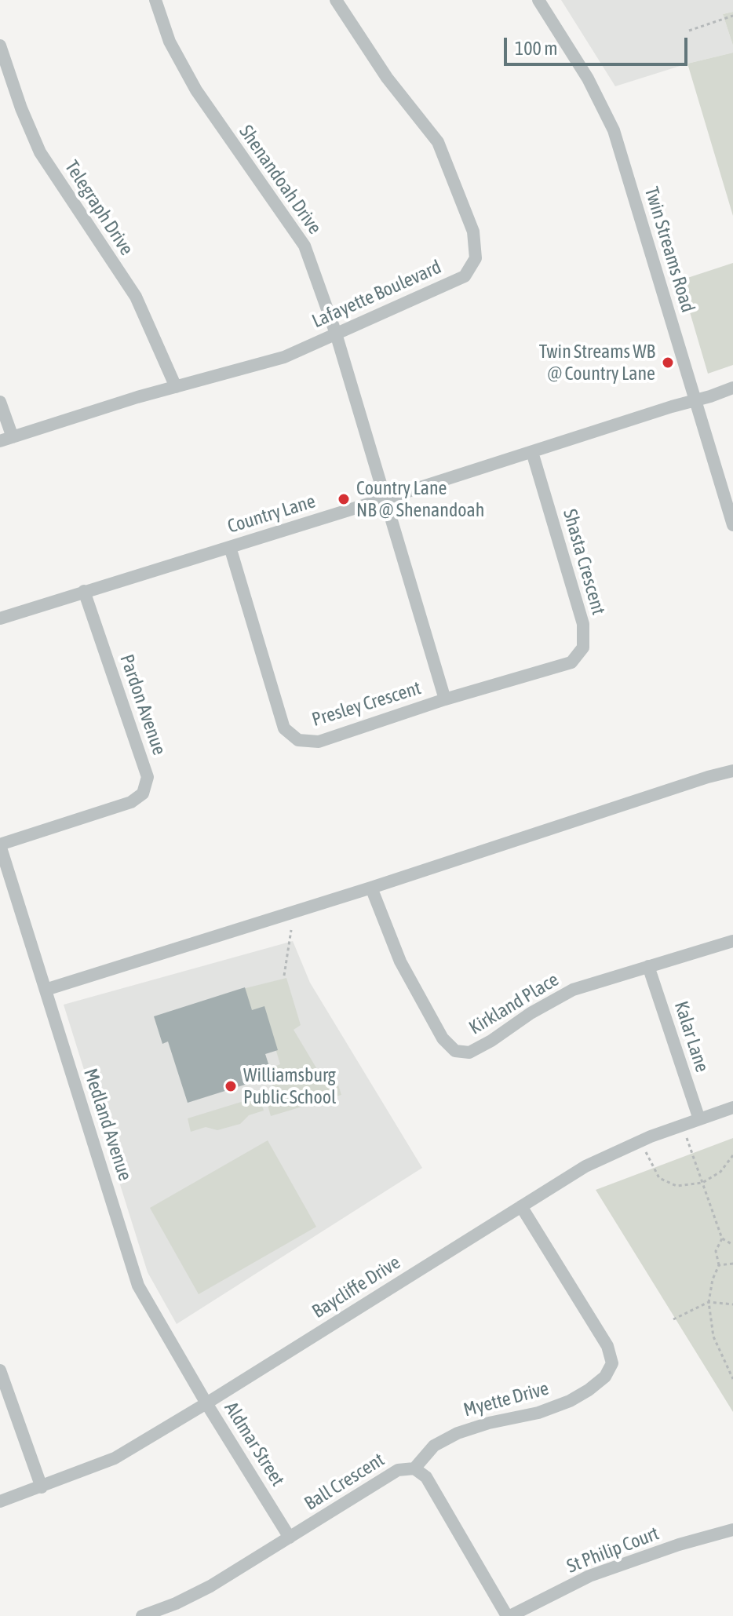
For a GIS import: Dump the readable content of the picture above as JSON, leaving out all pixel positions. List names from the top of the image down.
{
  "streets": {
    "street": [
      "Shenandoah Drive",
      "Telegraph Drive",
      "Twin Streams Road",
      "Lafayette Boulevard",
      "Country Lane",
      "Shasta Crescent",
      "Presley Crescent",
      "Pardon Avenue",
      "Kirkland Place",
      "Kalar Lane",
      "Medland Avenue",
      "Baycliffe Drive",
      "Myette Drive",
      "Aldmar Street",
      "Ball Crescent",
      "St Philip Court"
    ]
  },
  "crossings": [
    ["Shenandoah Drive", "Lafayette Boulevard"],
    ["Shenandoah Drive", "Country Lane"],
    ["Shenandoah Drive", "Presley Crescent"],
    ["Telegraph Drive", "Lafayette Boulevard"],
    ["Twin Streams Road", "Country Lane"],
    ["Country Lane", "Shasta Crescent"],
    ["Country Lane", "Presley Crescent"],
    ["Country Lane", "Pardon Avenue"],
    ["Shasta Crescent", "Presley Crescent"],
    ["Pardon Avenue", "Medland Avenue"],
    ["Kirkland Place", "Kalar Lane"],
    ["Kalar Lane", "Baycliffe Drive"],
    ["Medland Avenue", "Baycliffe Drive"],
    ["Medland Avenue", "Aldmar Street"],
    ["Baycliffe Drive", "Myette Drive"],
    ["Baycliffe Drive", "Aldmar Street"],
    ["Myette Drive", "Ball Crescent"],
    ["Aldmar Street", "Ball Crescent"],
    ["Ball Crescent", "St Philip Court"]
  ],
  "places": ["Twin Streams WB @ Country Lane", "Country Lane NB @ Shenandoah", "Williamsburg Public School"],
  "scale_bar": "100 m"
}
